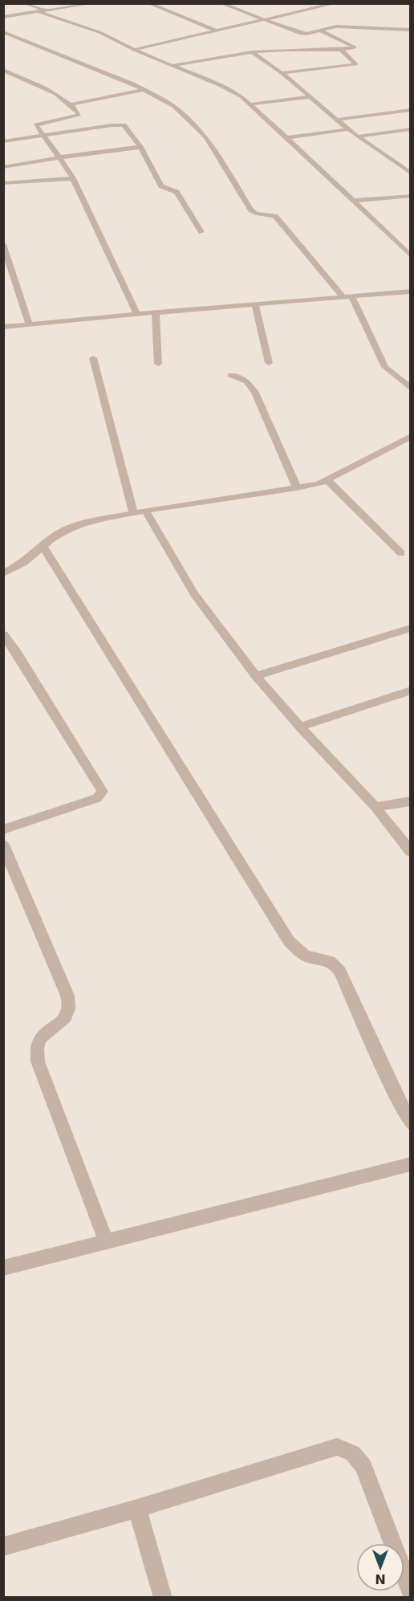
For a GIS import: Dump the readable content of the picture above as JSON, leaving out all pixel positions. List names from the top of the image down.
{
  "north": "bottom"
}
